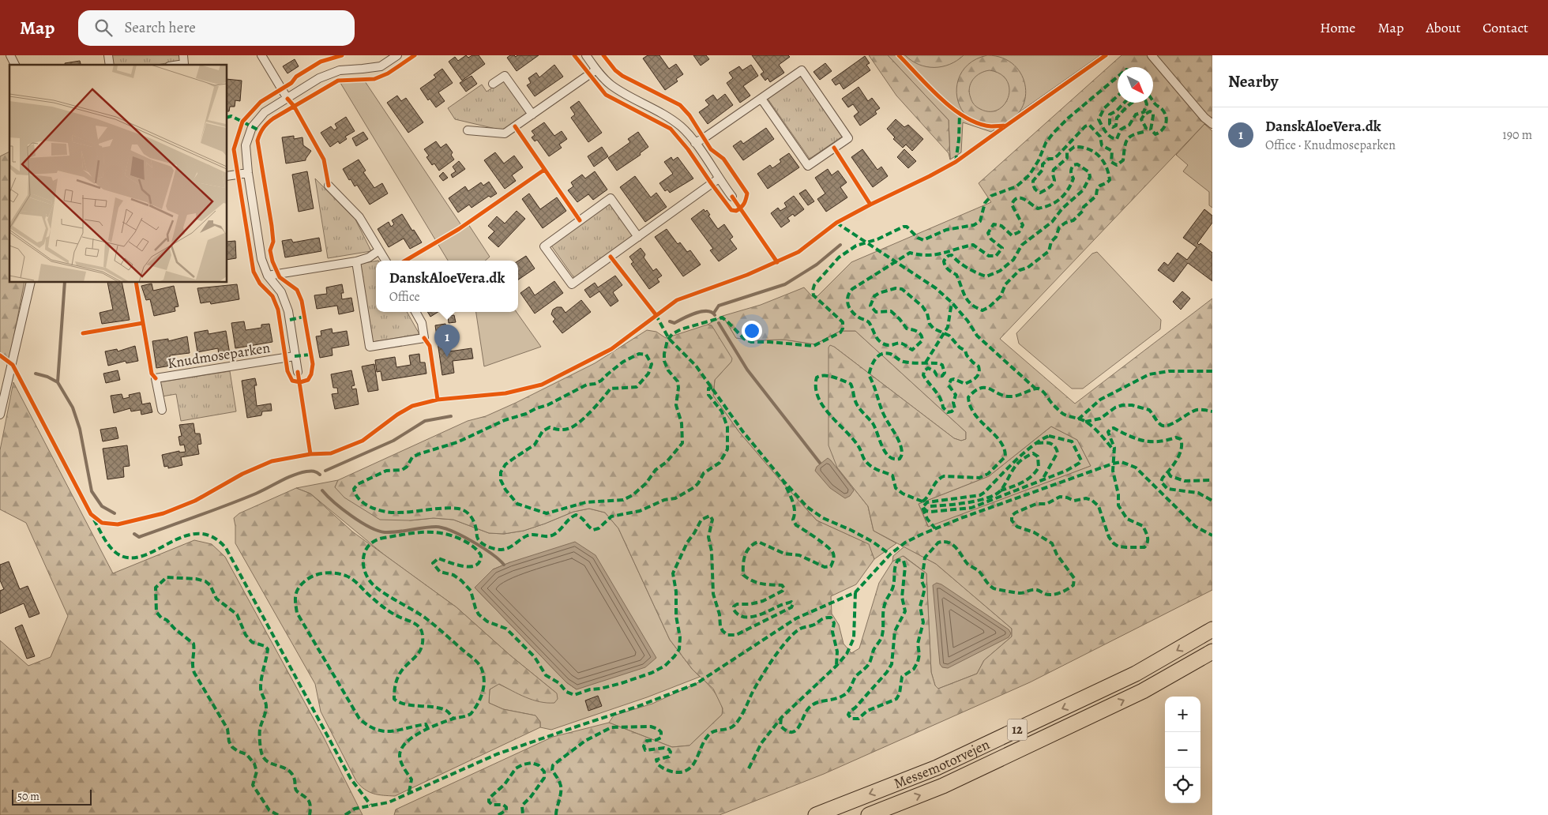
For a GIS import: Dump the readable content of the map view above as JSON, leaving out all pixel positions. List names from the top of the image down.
{
  "streets": {
    "highway": ["12", "Messemotorvejen"],
    "street": ["Knudmoseparken"]
  },
  "scale_bar": "50 m",
  "north": "bottom right",
  "page": {
    "header": "Map",
    "search": "Search here",
    "nav": [
      "Home",
      "Map",
      "About",
      "Contact"
    ],
    "heading": "Nearby",
    "list": [
      {
        "mark": "1",
        "name": "DanskAloeVera.dk",
        "note": "Office · Knudmoseparken",
        "value": "190 m"
      }
    ],
    "popup": ["DanskAloeVera.dk", "Office"],
    "pins": "1",
    "map_buttons": ["+", "−"],
    "scale": "50 m"
  }
}
